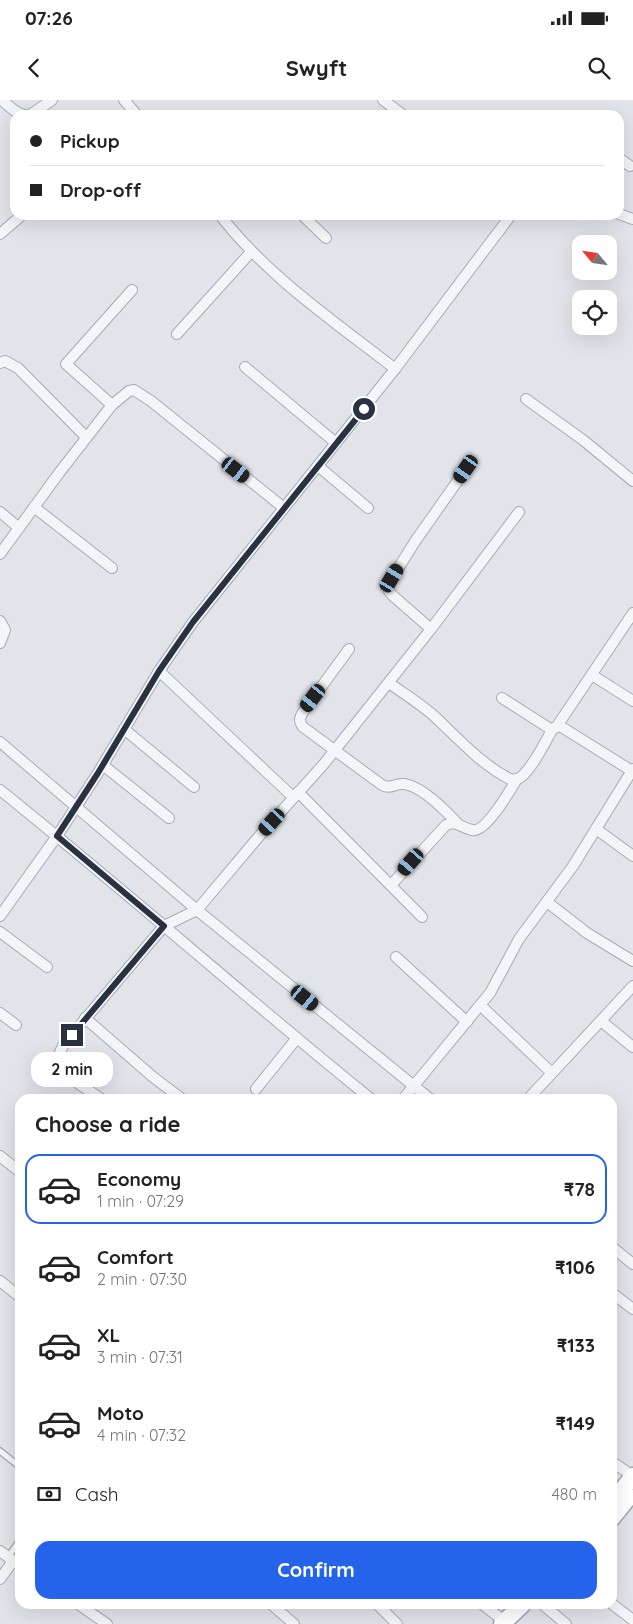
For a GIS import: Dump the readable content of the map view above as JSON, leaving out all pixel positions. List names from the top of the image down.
{
  "north": "top left",
  "page": {
    "status": "07:26",
    "header": "Swyft",
    "banner": ["Pickup", "Drop-off"],
    "bubble": "2 min",
    "heading": "Choose a ride",
    "list": [
      {
        "name": "Economy",
        "note": "1 min · 07:29",
        "value": "₹78"
      },
      {
        "name": "Comfort",
        "note": "2 min · 07:30",
        "value": "₹106"
      },
      {
        "name": "XL",
        "note": "3 min · 07:31",
        "value": "₹133"
      },
      {
        "name": "Moto",
        "note": "4 min · 07:32",
        "value": "₹149"
      }
    ],
    "pay": ["Cash", "480 m"],
    "buttons": "Confirm"
  }
}
